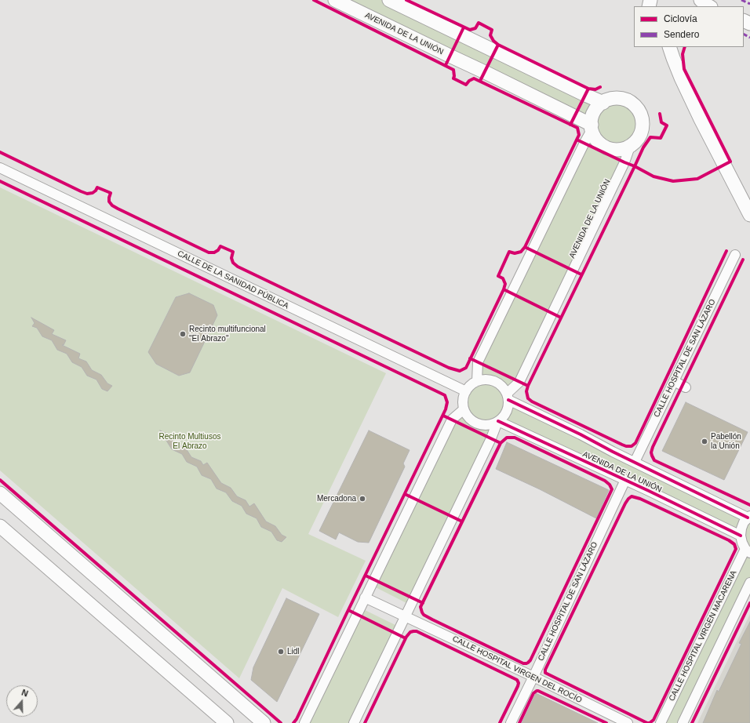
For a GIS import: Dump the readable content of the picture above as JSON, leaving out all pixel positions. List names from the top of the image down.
{
  "streets": {
    "main road": ["AVENIDA DE LA UNIÓN"],
    "street": [
      "CALLE DE LA SANIDAD PÚBLICA",
      "CALLE HOSPITAL DE SAN LÁZARO",
      "CALLE HOSPITAL VIRGEN MACARENA",
      "CALLE HOSPITAL VIRGEN DEL ROCÍO"
    ]
  },
  "crossings": [
    ["AVENIDA DE LA UNIÓN", "CALLE DE LA SANIDAD PÚBLICA"],
    ["AVENIDA DE LA UNIÓN", "CALLE HOSPITAL DE SAN LÁZARO"],
    ["CALLE HOSPITAL DE SAN LÁZARO", "CALLE HOSPITAL VIRGEN DEL ROCÍO"]
  ],
  "parks": ["Recinto Multiusos El Abrazo"],
  "places": [
    "Recinto multifuncional \"El Abrazo\"",
    "Pabellón la Unión",
    "Mercadona",
    "Lidl"
  ],
  "legend": ["Ciclovía", "Sendero"],
  "north": "top"
}
